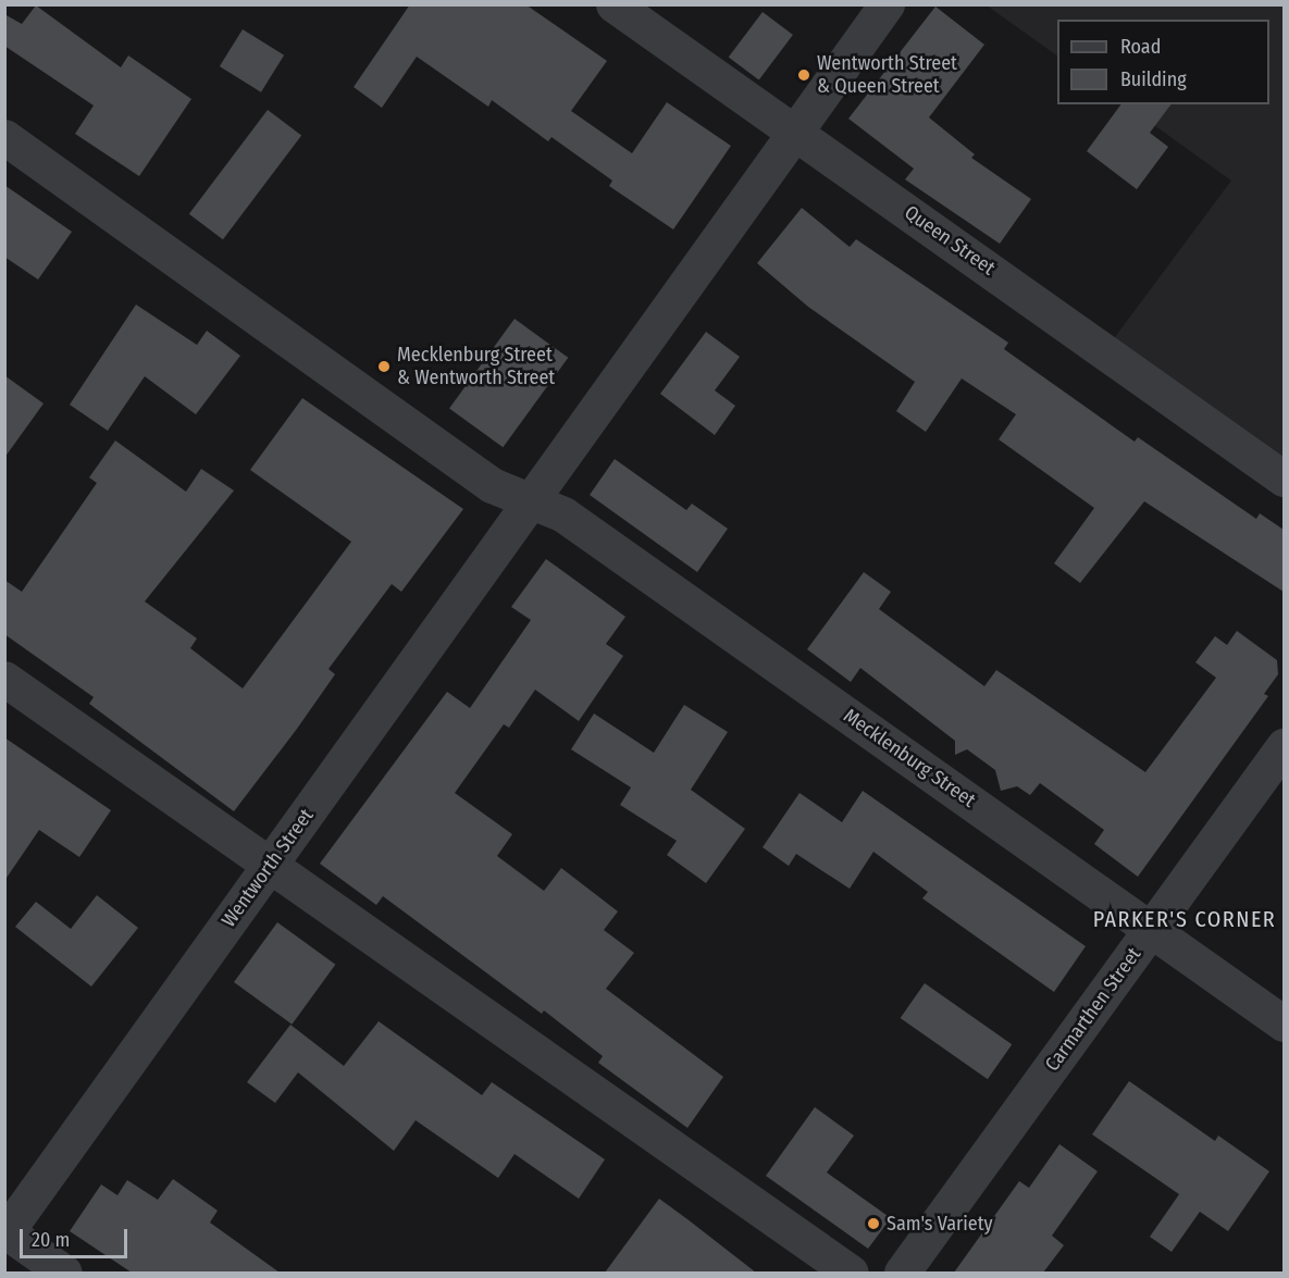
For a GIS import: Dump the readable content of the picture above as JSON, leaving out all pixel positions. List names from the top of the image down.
{
  "streets": {
    "street": [
      "Queen Street",
      "Mecklenburg Street",
      "Wentworth Street",
      "Carmarthen Street"
    ]
  },
  "crossings": [
    ["Queen Street", "Wentworth Street"],
    ["Mecklenburg Street", "Wentworth Street"],
    ["Mecklenburg Street", "Carmarthen Street"]
  ],
  "districts": ["PARKER'S CORNER"],
  "places": ["Wentworth Street & Queen Street", "Mecklenburg Street & Wentworth Street", "Sam's Variety"],
  "legend": ["Road", "Building"],
  "scale_bar": "20 m"
}
